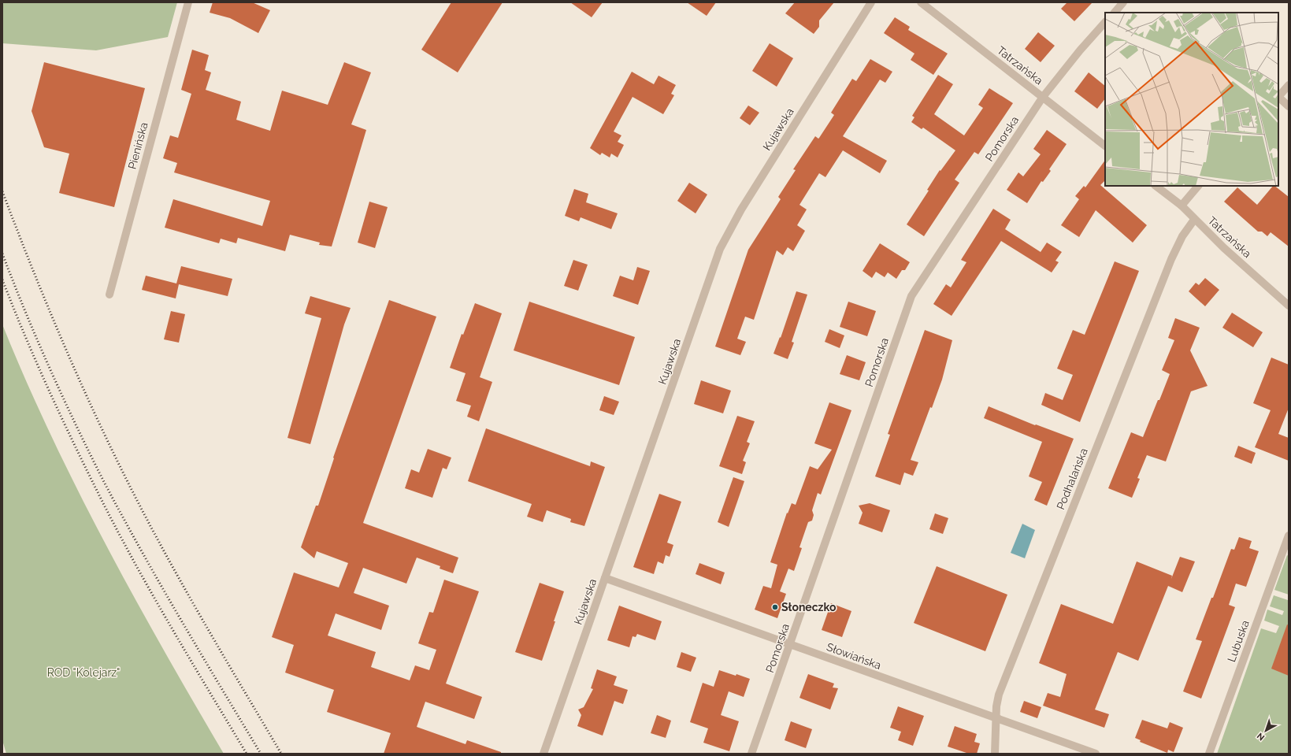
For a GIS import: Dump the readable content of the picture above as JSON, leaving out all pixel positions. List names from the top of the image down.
{
  "streets": {
    "street": [
      "Tatrzańska",
      "Kujawska",
      "Pomorska",
      "Pienińska",
      "Podhalańska",
      "Lubuska",
      "Słowiańska"
    ]
  },
  "crossings": [
    ["Tatrzańska", "Pomorska"],
    ["Tatrzańska", "Podhalańska"],
    ["Kujawska", "Słowiańska"],
    ["Pomorska", "Słowiańska"],
    ["Podhalańska", "Słowiańska"]
  ],
  "parks": ["ROD \"Kolejarz\""],
  "places": ["Słoneczko"],
  "north": "bottom left"
}
